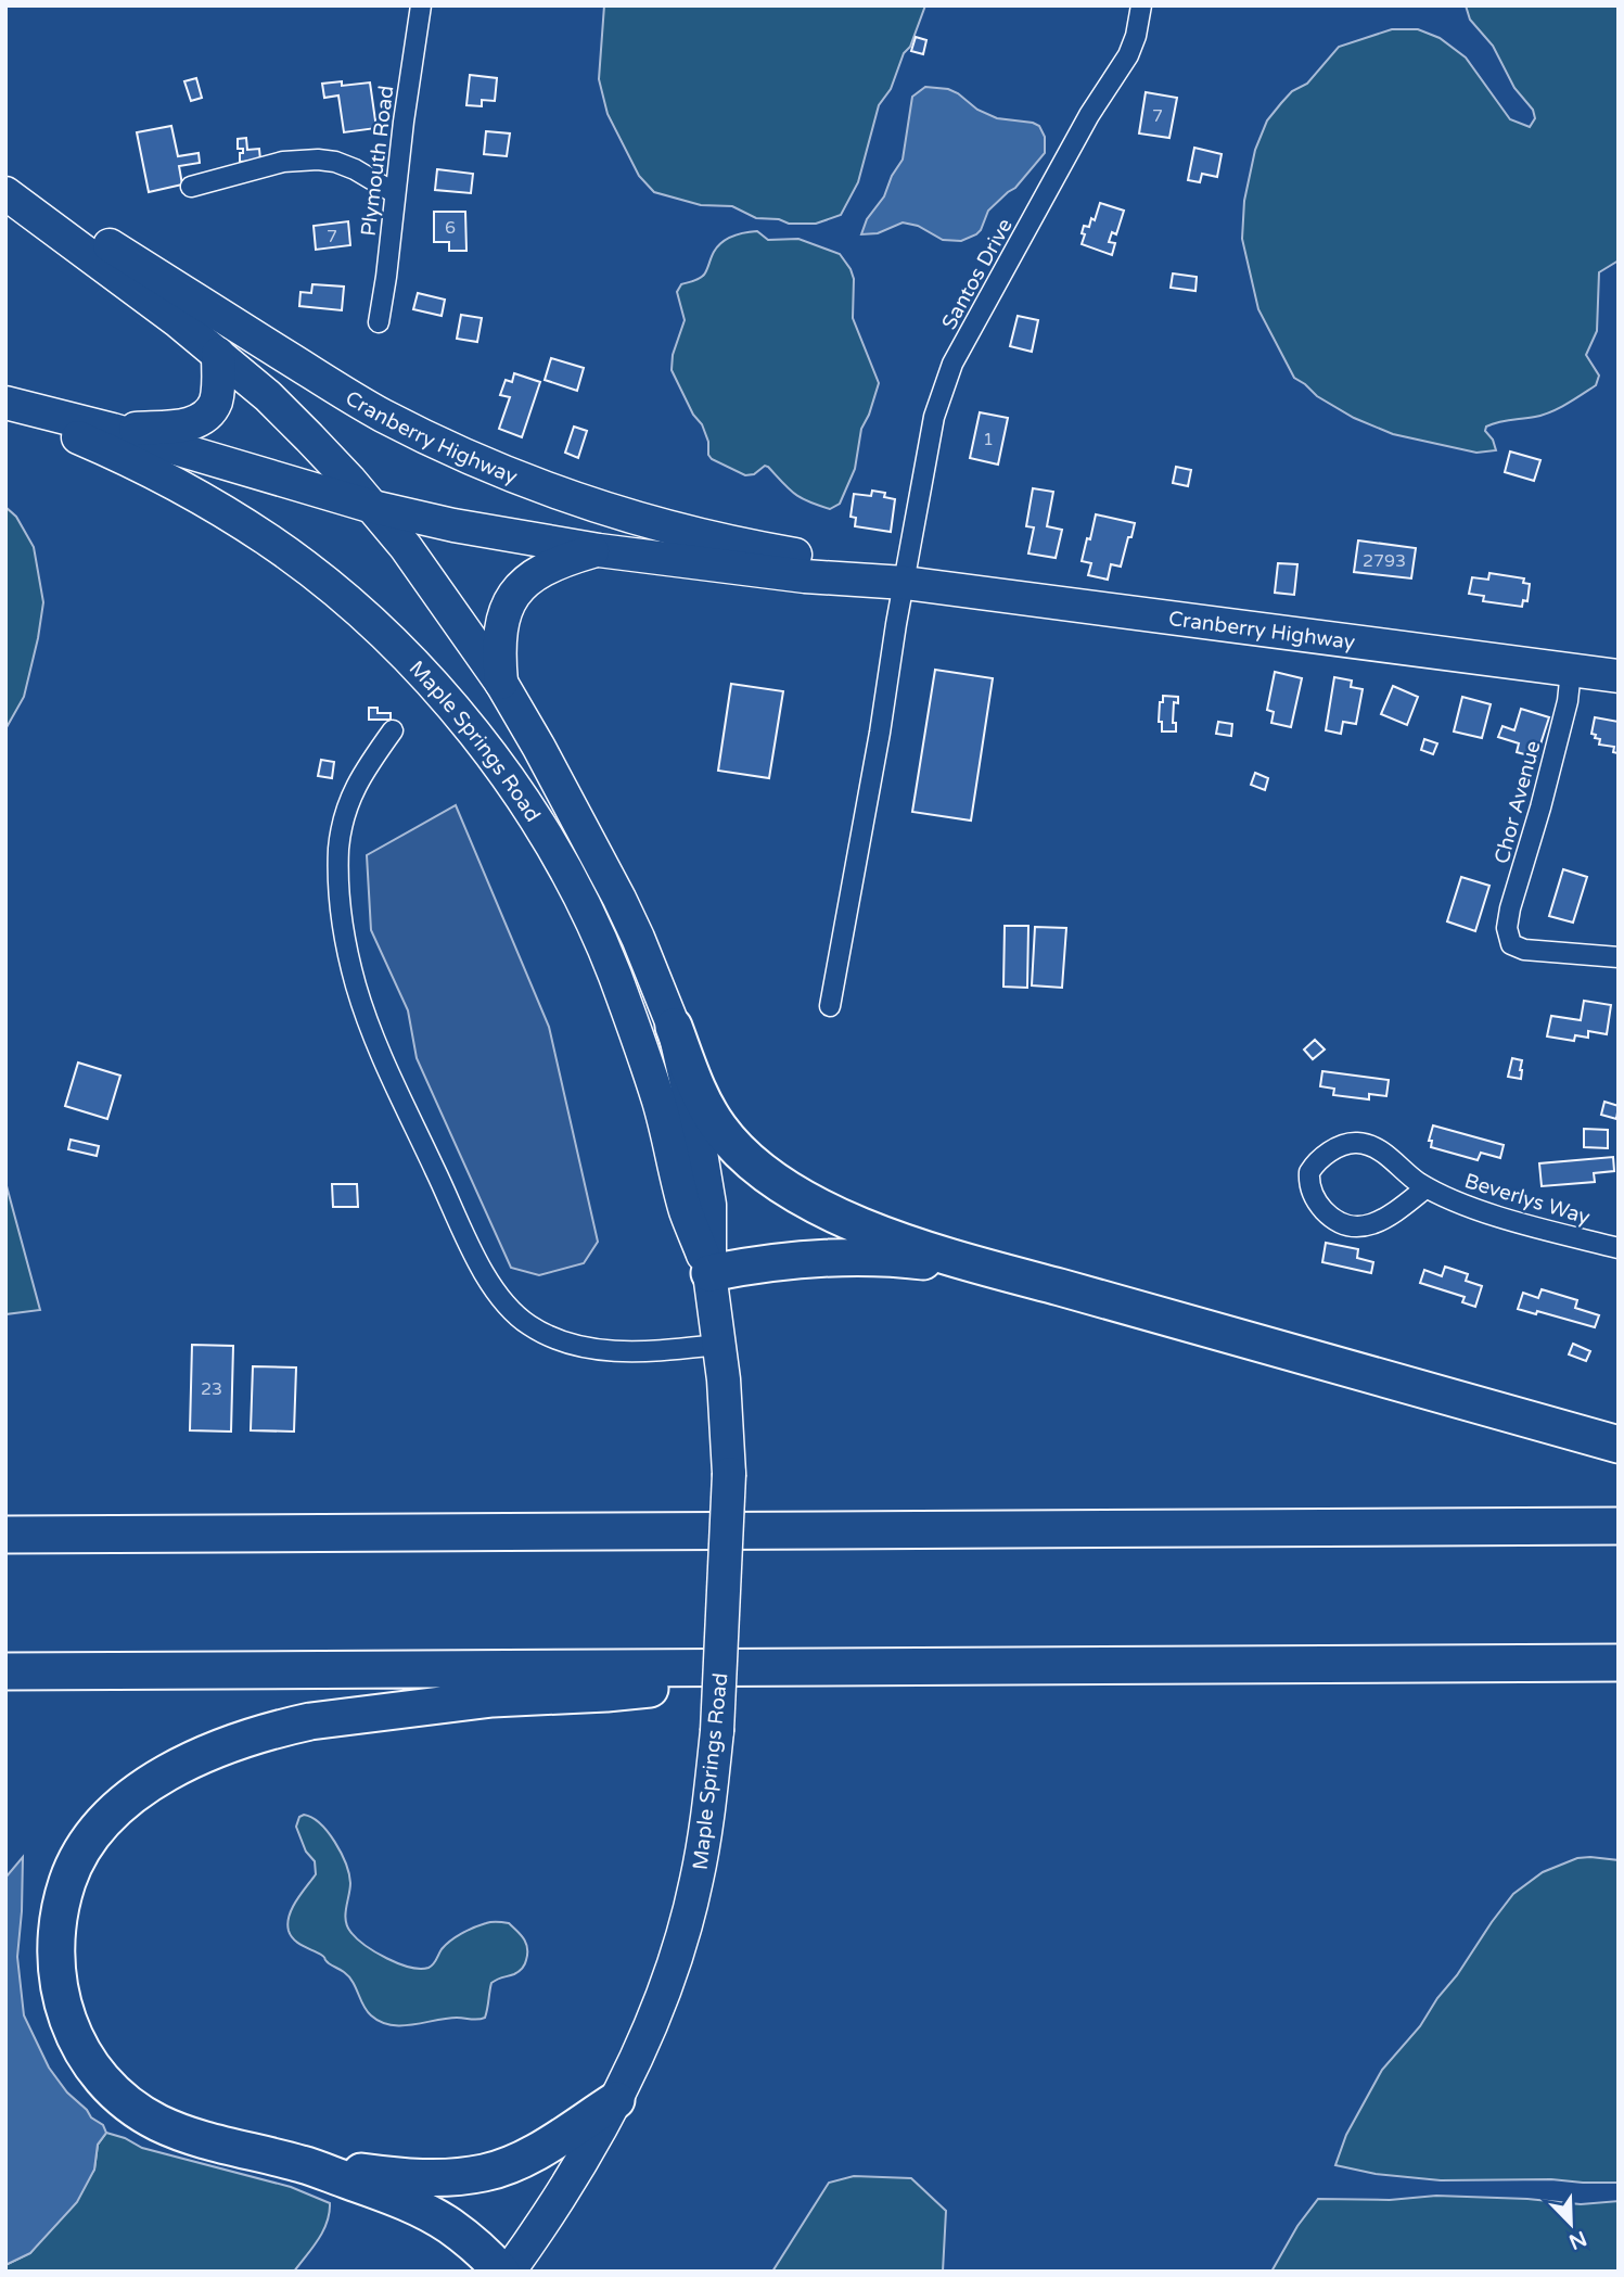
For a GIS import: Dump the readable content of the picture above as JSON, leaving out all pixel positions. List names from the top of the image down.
{
  "streets": {
    "main road": ["Cranberry Highway", "Maple Springs Road"],
    "street": [
      "Plymouth Road",
      "Santos Drive",
      "Chor Avenue",
      "Beverlys Way"
    ]
  },
  "crossings": [
    ["Santos Drive", "Cranberry Highway"],
    ["Cranberry Highway", "Maple Springs Road"],
    ["Cranberry Highway", "Chor Avenue"]
  ],
  "house_numbers": [
    "7",
    "6",
    "7",
    "1",
    "2793",
    "23"
  ],
  "north": "bottom right"
}
